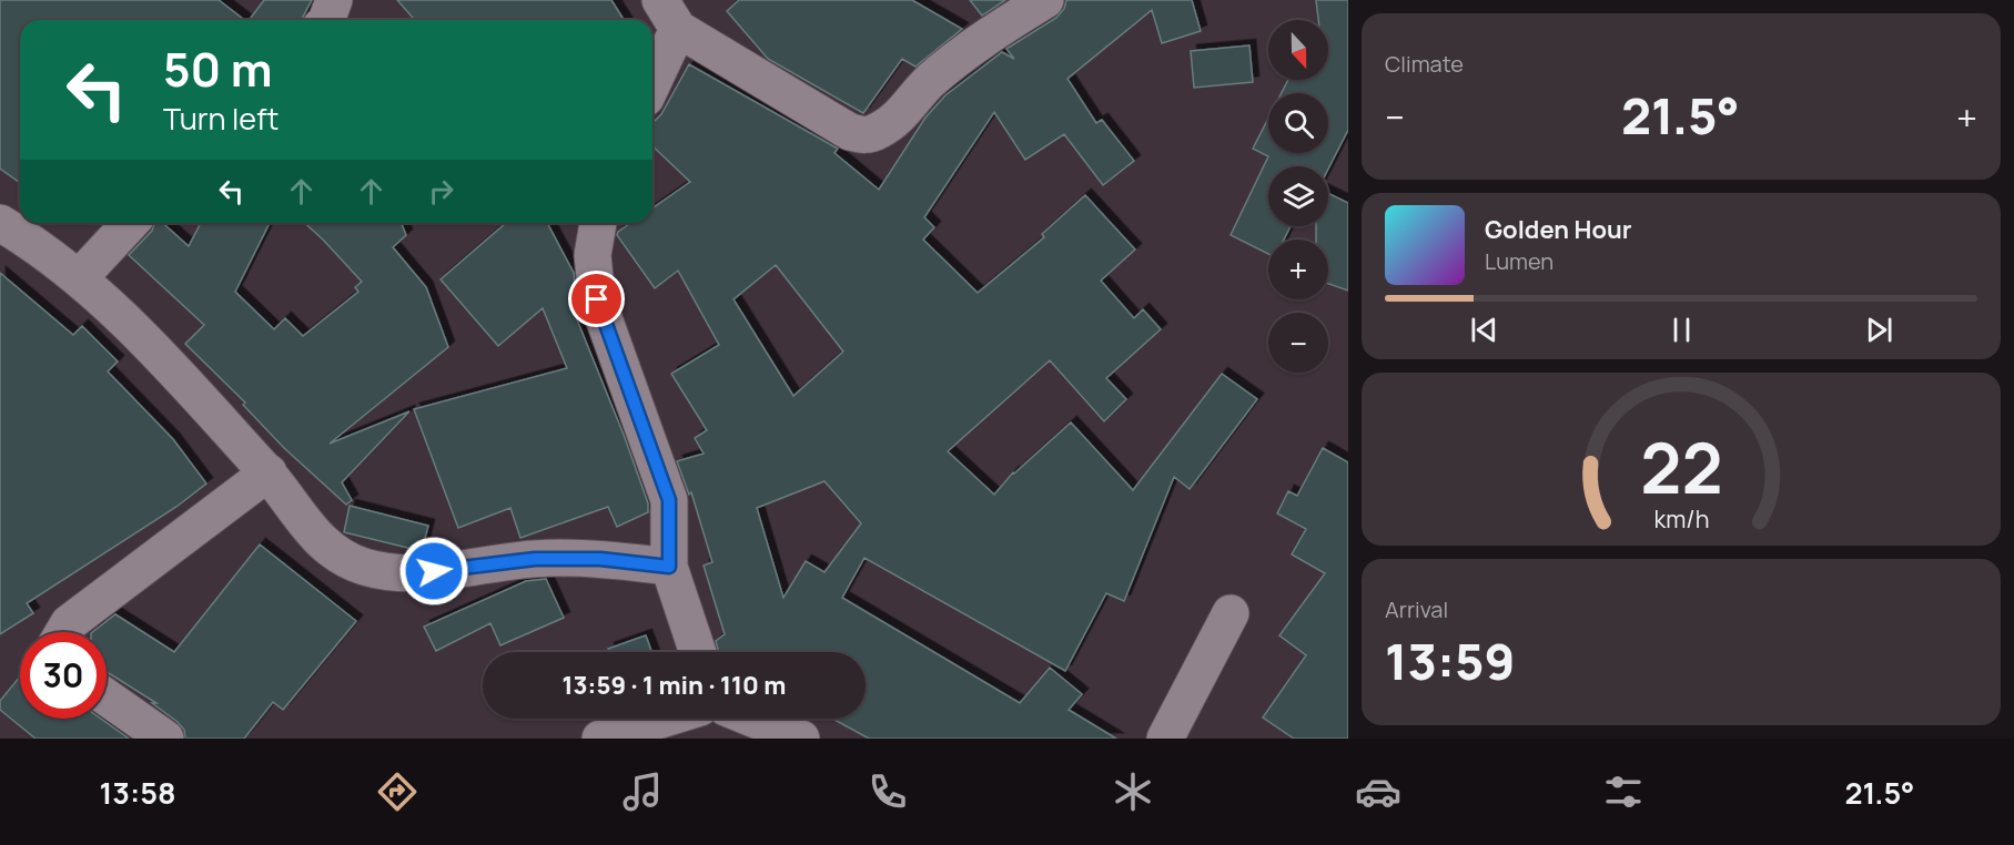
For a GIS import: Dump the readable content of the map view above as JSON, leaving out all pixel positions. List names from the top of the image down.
{
  "north": "bottom",
  "page": {
    "tile": [
      "Climate",
      ["Arrival", "13:59"]
    ],
    "map_buttons": ["+", "−"],
    "turn": ["50 m", "Turn left"],
    "heat": ["−", "21.5°", "+"],
    "song": ["Golden Hour", "Lumen"],
    "limit": "30",
    "trip": "13:59 · 1 min · 110 m",
    "tabs": ["13:58", "21.5°"],
    "gauge": ["22", "km/h"]
  }
}
